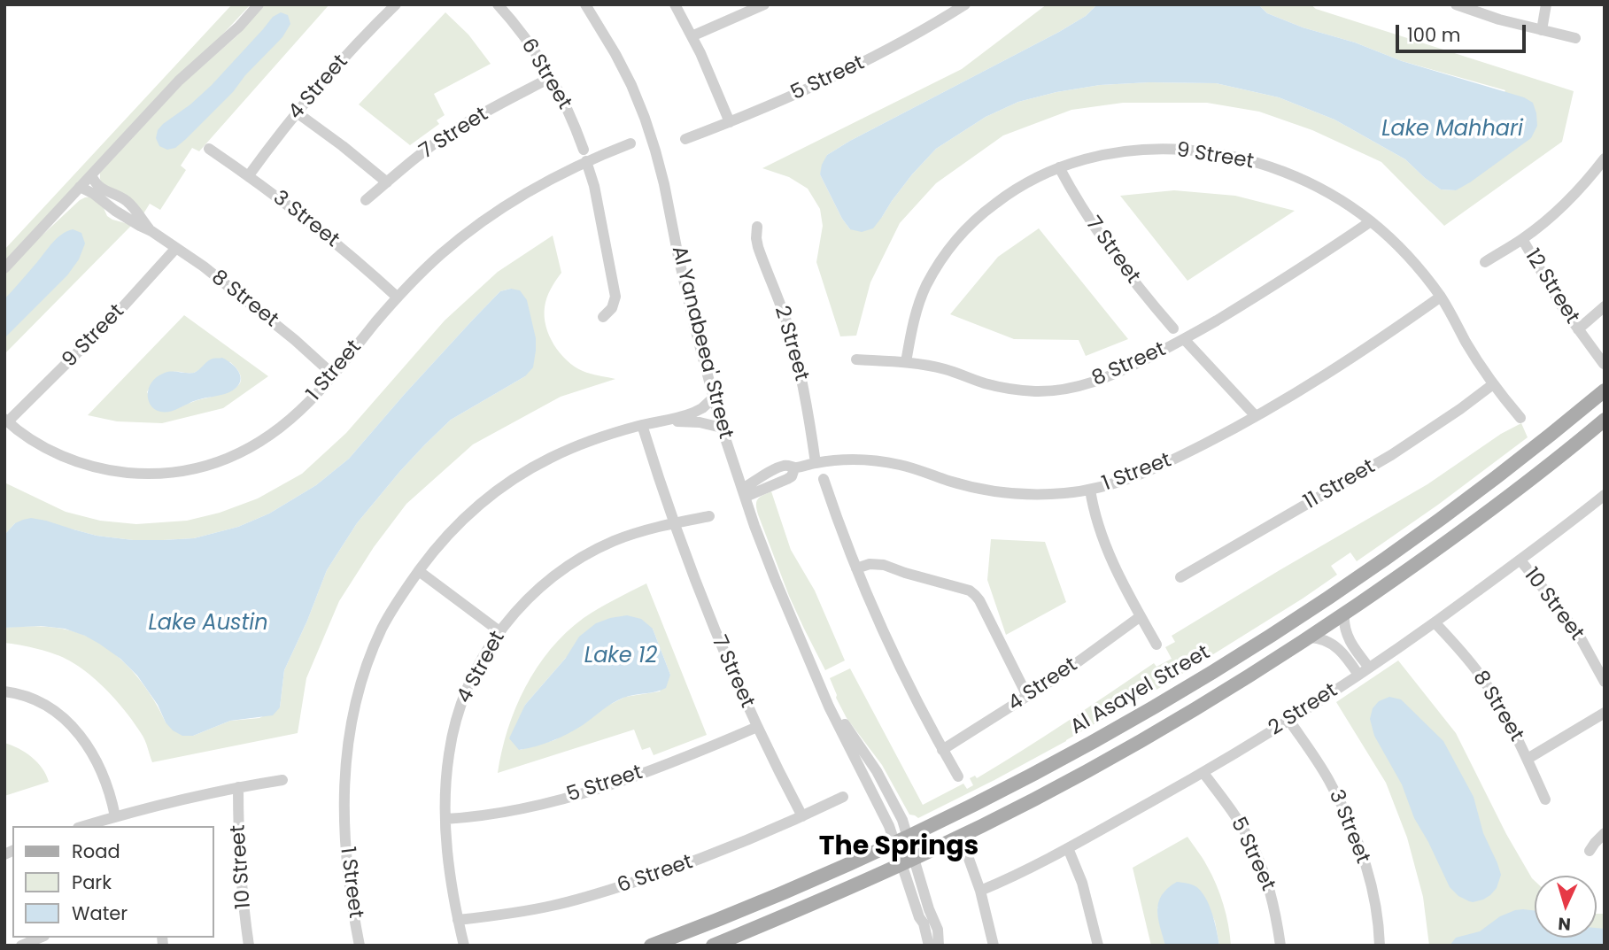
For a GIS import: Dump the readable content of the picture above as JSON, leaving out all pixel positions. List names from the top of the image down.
{
  "streets": {
    "main road": ["Al Asayel Street"],
    "street": [
      "6 Street",
      "5 Street",
      "4 Street",
      "7 Street",
      "9 Street",
      "3 Street",
      "12 Street",
      "8 Street",
      "Al Yanabeea' Street",
      "2 Street",
      "1 Street",
      "11 Street",
      "10 Street"
    ]
  },
  "crossings": [
    ["6 Street", "4 Street"],
    ["6 Street", "7 Street"],
    ["6 Street", "1 Street"],
    ["5 Street", "4 Street"],
    ["5 Street", "7 Street"],
    ["5 Street", "2 Street"],
    ["4 Street", "7 Street"],
    ["4 Street", "3 Street"],
    ["7 Street", "9 Street"],
    ["9 Street", "8 Street"],
    ["9 Street", "1 Street"],
    ["9 Street", "11 Street"],
    ["3 Street", "2 Street"],
    ["3 Street", "1 Street"],
    ["8 Street", "2 Street"],
    ["8 Street", "1 Street"],
    ["Al Yanabeea' Street", "1 Street"],
    ["Al Yanabeea' Street", "Al Asayel Street"],
    ["2 Street", "1 Street"],
    ["2 Street", "10 Street"]
  ],
  "districts": ["The Springs"],
  "water": ["Lake Mahhari", "Lake Austin", "Lake 12"],
  "legend": ["Road", "Park", "Water"],
  "scale_bar": "100 m",
  "north": "bottom"
}
